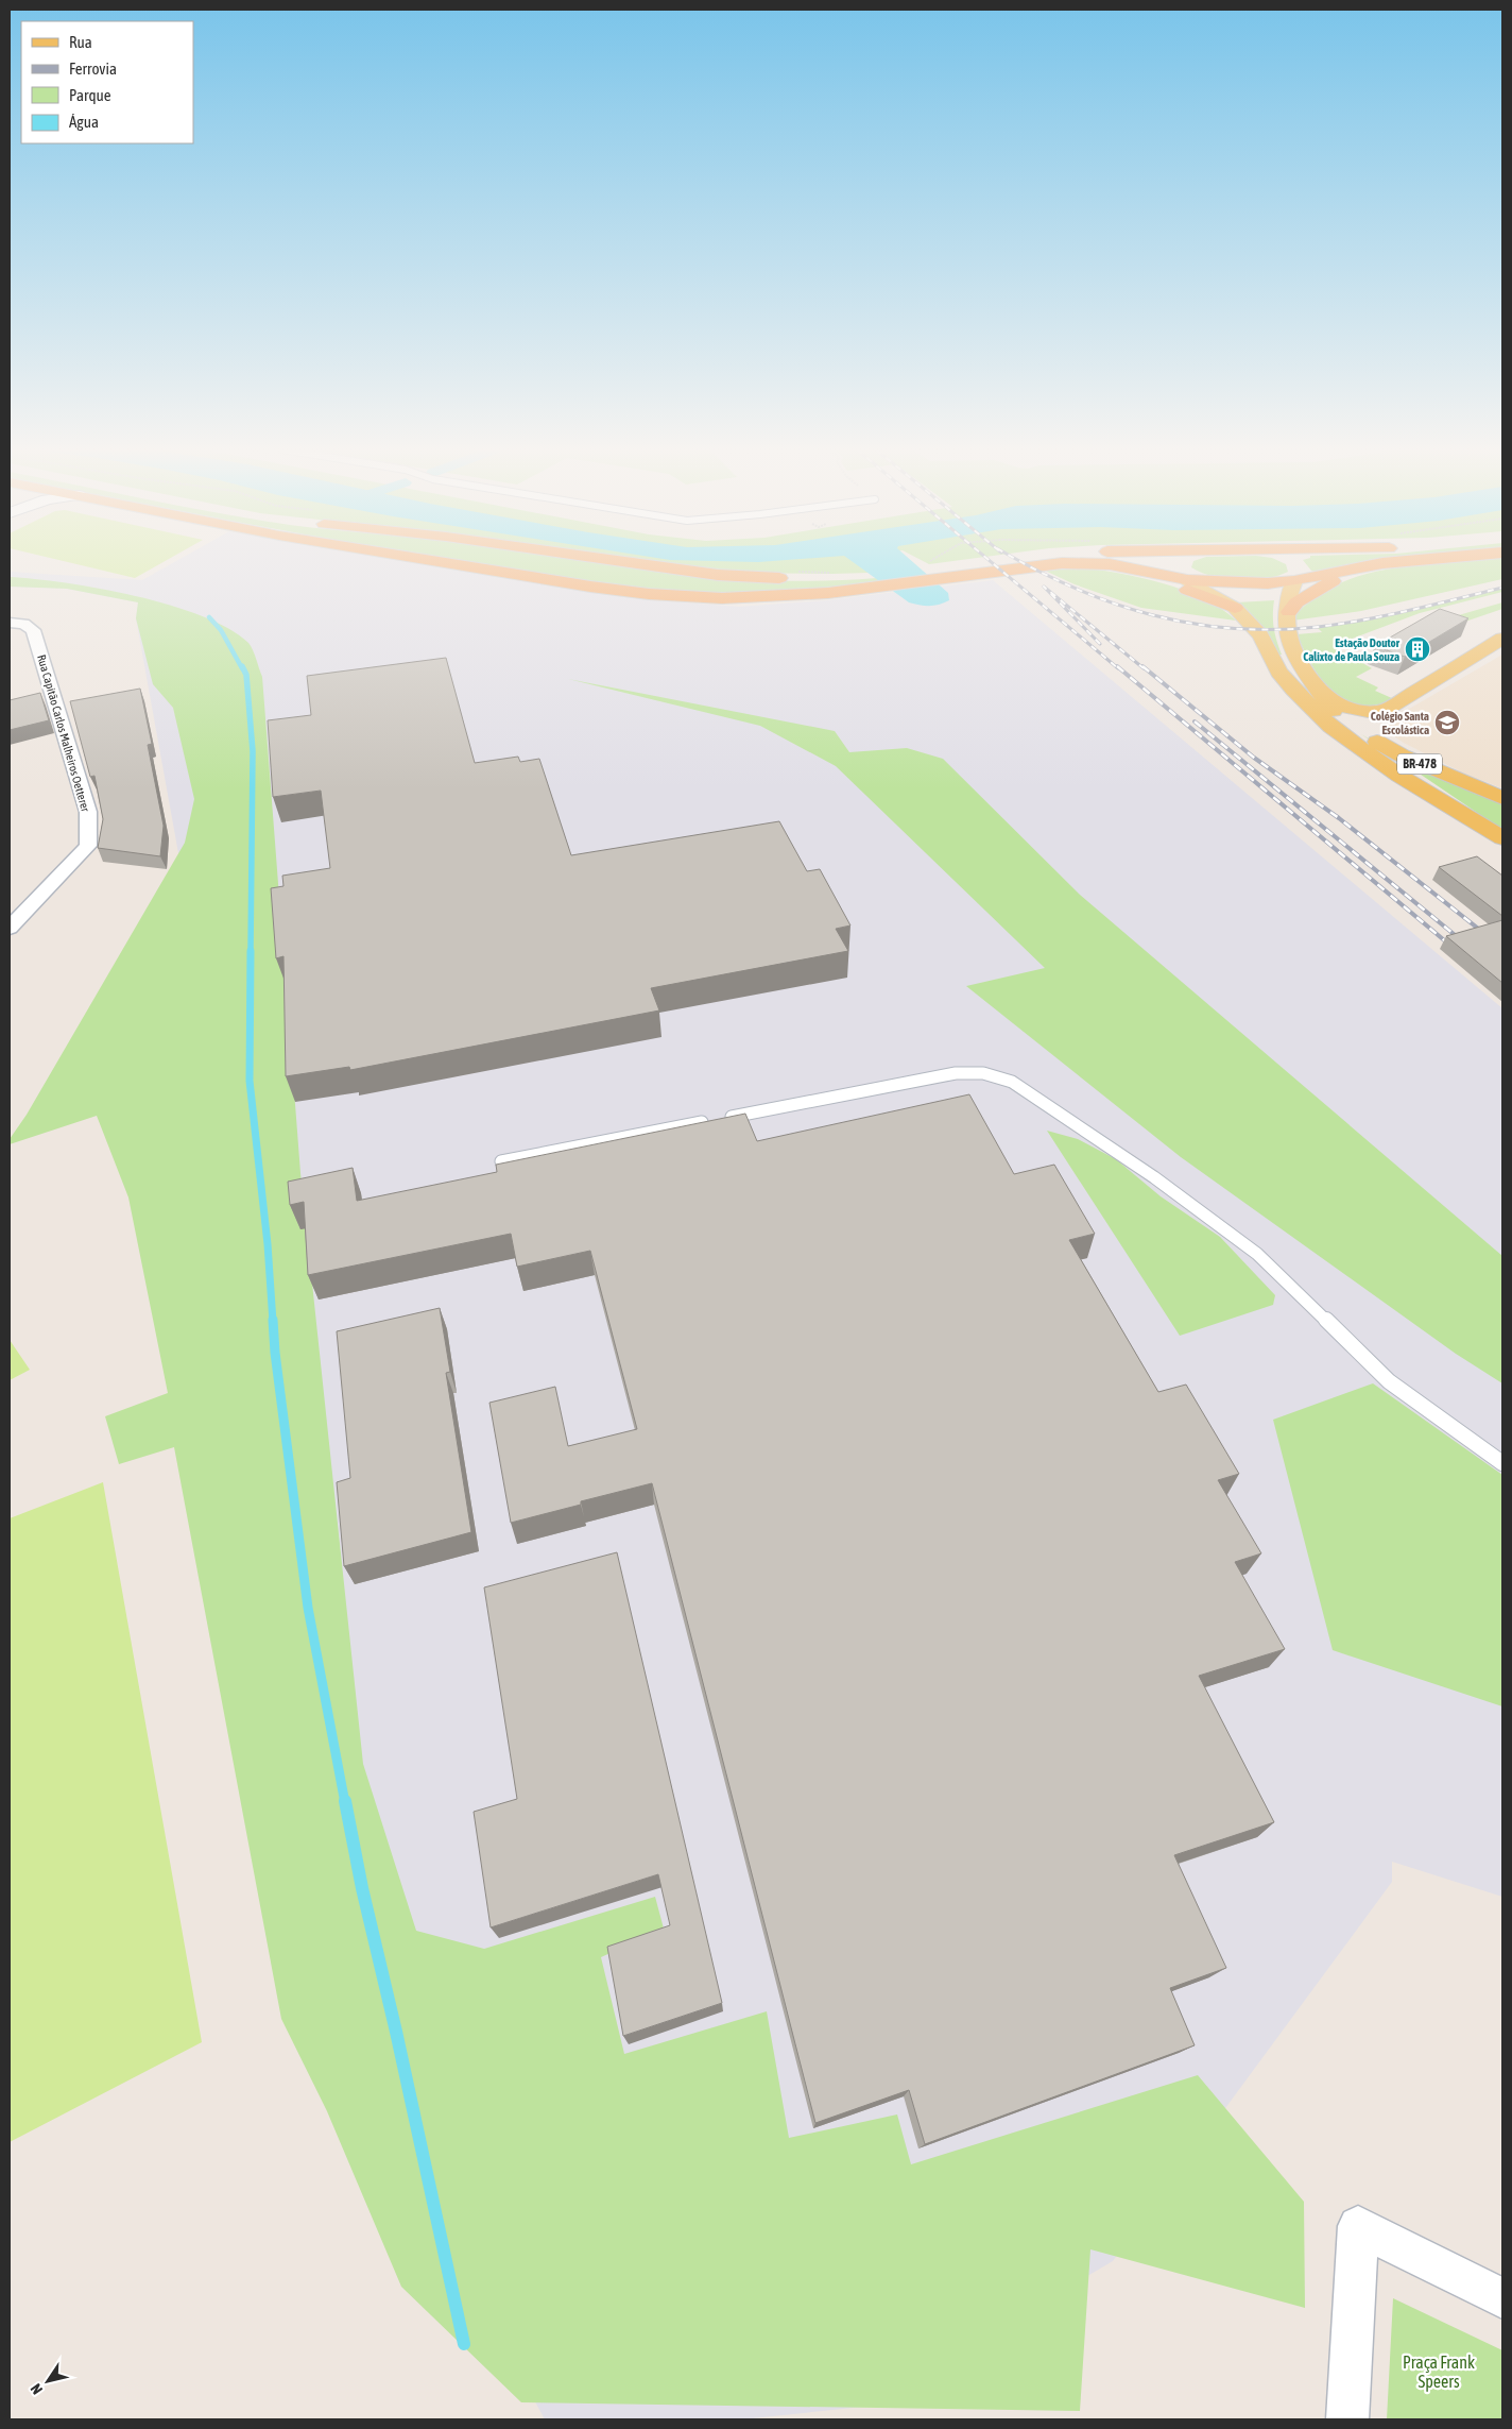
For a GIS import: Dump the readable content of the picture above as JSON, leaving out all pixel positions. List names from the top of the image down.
{
  "streets": {
    "main road": ["BR-478"],
    "street": ["Rua Capitão Carlos Malheiros Oetterer"]
  },
  "parks": ["Praça Frank Speers"],
  "places": {
    "building": ["Estação Doutor Calixto de Paula Souza"],
    "school or university": ["Colégio Santa Escolástica"]
  },
  "legend": [
    "Rua",
    "Ferrovia",
    "Parque",
    "Água"
  ],
  "north": "bottom left"
}
